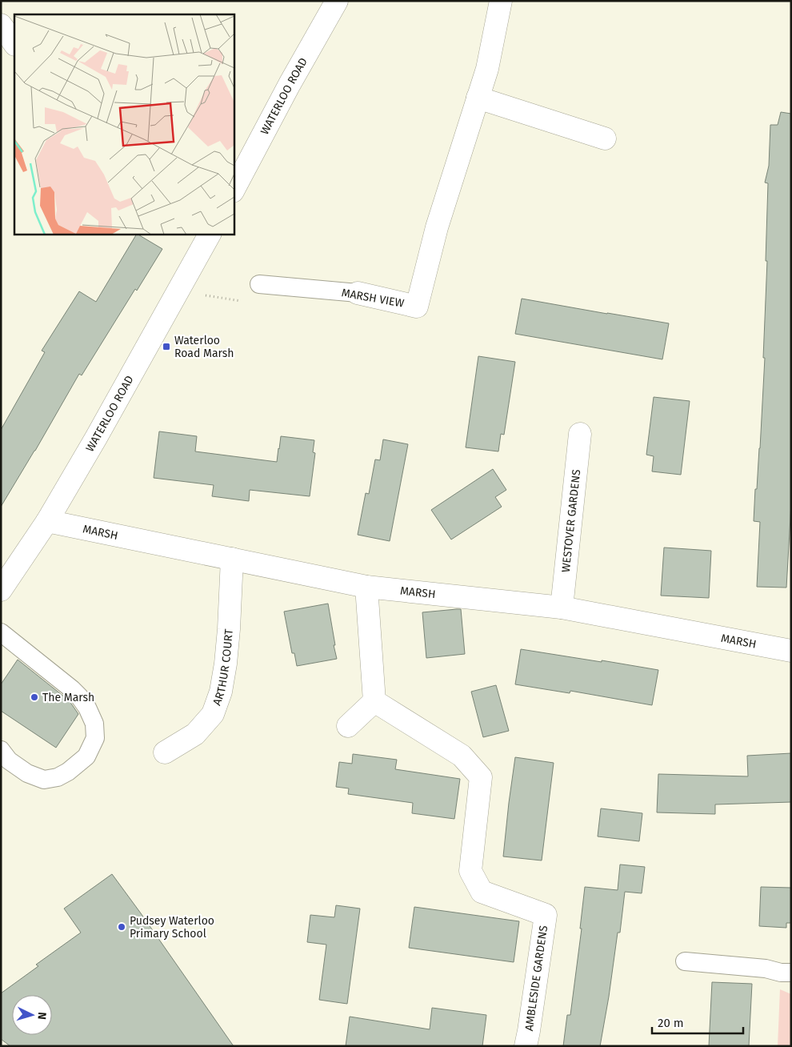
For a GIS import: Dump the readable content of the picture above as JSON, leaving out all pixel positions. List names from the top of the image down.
{
  "streets": {
    "street": [
      "WATERLOO ROAD",
      "MARSH VIEW",
      "WESTOVER GARDENS",
      "MARSH",
      "ARTHUR COURT",
      "AMBLESIDE GARDENS"
    ]
  },
  "crossings": [
    ["WATERLOO ROAD", "MARSH"],
    ["WESTOVER GARDENS", "MARSH"],
    ["MARSH", "ARTHUR COURT"]
  ],
  "places": {
    "transit": ["Waterloo Road Marsh"],
    "other": ["The Marsh", "Pudsey Waterloo Primary School"]
  },
  "scale_bar": "20 m",
  "north": "right"
}
